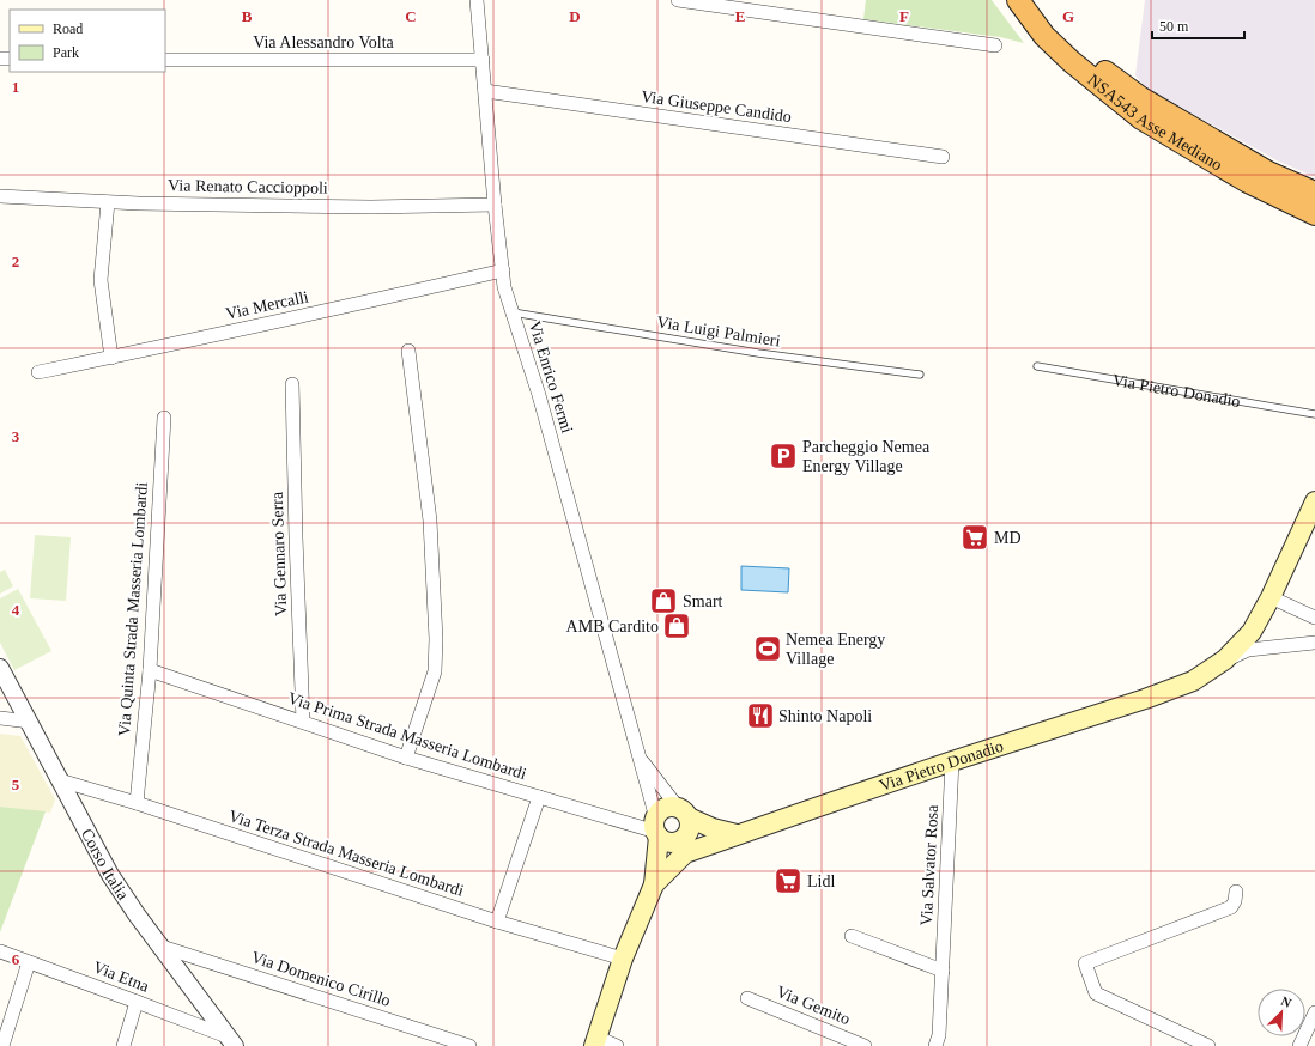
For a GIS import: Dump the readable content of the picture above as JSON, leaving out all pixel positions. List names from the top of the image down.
{
  "streets": {
    "highway": ["NSA543 Asse Mediano"],
    "main road": ["Via Pietro Donadio"],
    "street": [
      "Via Alessandro Volta",
      "Via Giuseppe Candido",
      "Via Renato Caccioppoli",
      "Via Mercalli",
      "Via Enrico Fermi",
      "Via Gennaro Serra",
      "Via Quinta Strada Masseria Lombardi",
      "Via Prima Strada Masseria Lombardi",
      "Via Terza Strada Masseria Lombardi",
      "Corso Italia",
      "Via Salvator Rosa",
      "Via Etna",
      "Via Domenico Cirillo",
      "Via Gemito"
    ],
    "lane": ["Via Luigi Palmieri"]
  },
  "crossings": [
    ["Via Alessandro Volta", "Via Enrico Fermi"],
    ["Via Giuseppe Candido", "Via Enrico Fermi"],
    ["Via Renato Caccioppoli", "Via Enrico Fermi"],
    ["Via Mercalli", "Via Enrico Fermi"],
    ["Via Luigi Palmieri", "Via Enrico Fermi"],
    ["Via Enrico Fermi", "Via Pietro Donadio"],
    ["Via Enrico Fermi", "Via Prima Strada Masseria Lombardi"],
    ["Via Pietro Donadio", "Via Prima Strada Masseria Lombardi"],
    ["Via Pietro Donadio", "Via Terza Strada Masseria Lombardi"],
    ["Via Pietro Donadio", "Via Salvator Rosa"],
    ["Via Gennaro Serra", "Via Prima Strada Masseria Lombardi"],
    ["Via Quinta Strada Masseria Lombardi", "Via Prima Strada Masseria Lombardi"],
    ["Via Quinta Strada Masseria Lombardi", "Via Terza Strada Masseria Lombardi"],
    ["Via Terza Strada Masseria Lombardi", "Corso Italia"],
    ["Corso Italia", "Via Etna"],
    ["Corso Italia", "Via Domenico Cirillo"]
  ],
  "places": {
    "parking": ["Parcheggio Nemea Energy Village"],
    "supermarket": ["MD", "Lidl"],
    "shop": ["Smart", "AMB Cardito"],
    "sports": ["Nemea Energy Village"],
    "restaurant": ["Shinto Napoli"]
  },
  "legend": ["Road", "Park"],
  "scale_bar": "50 m",
  "north": "top right",
  "grid": {
    "columns": [
      "B",
      "C",
      "D",
      "E",
      "F",
      "G"
    ],
    "rows": [
      "1",
      "2",
      "3",
      "4",
      "5",
      "6"
    ]
  }
}
